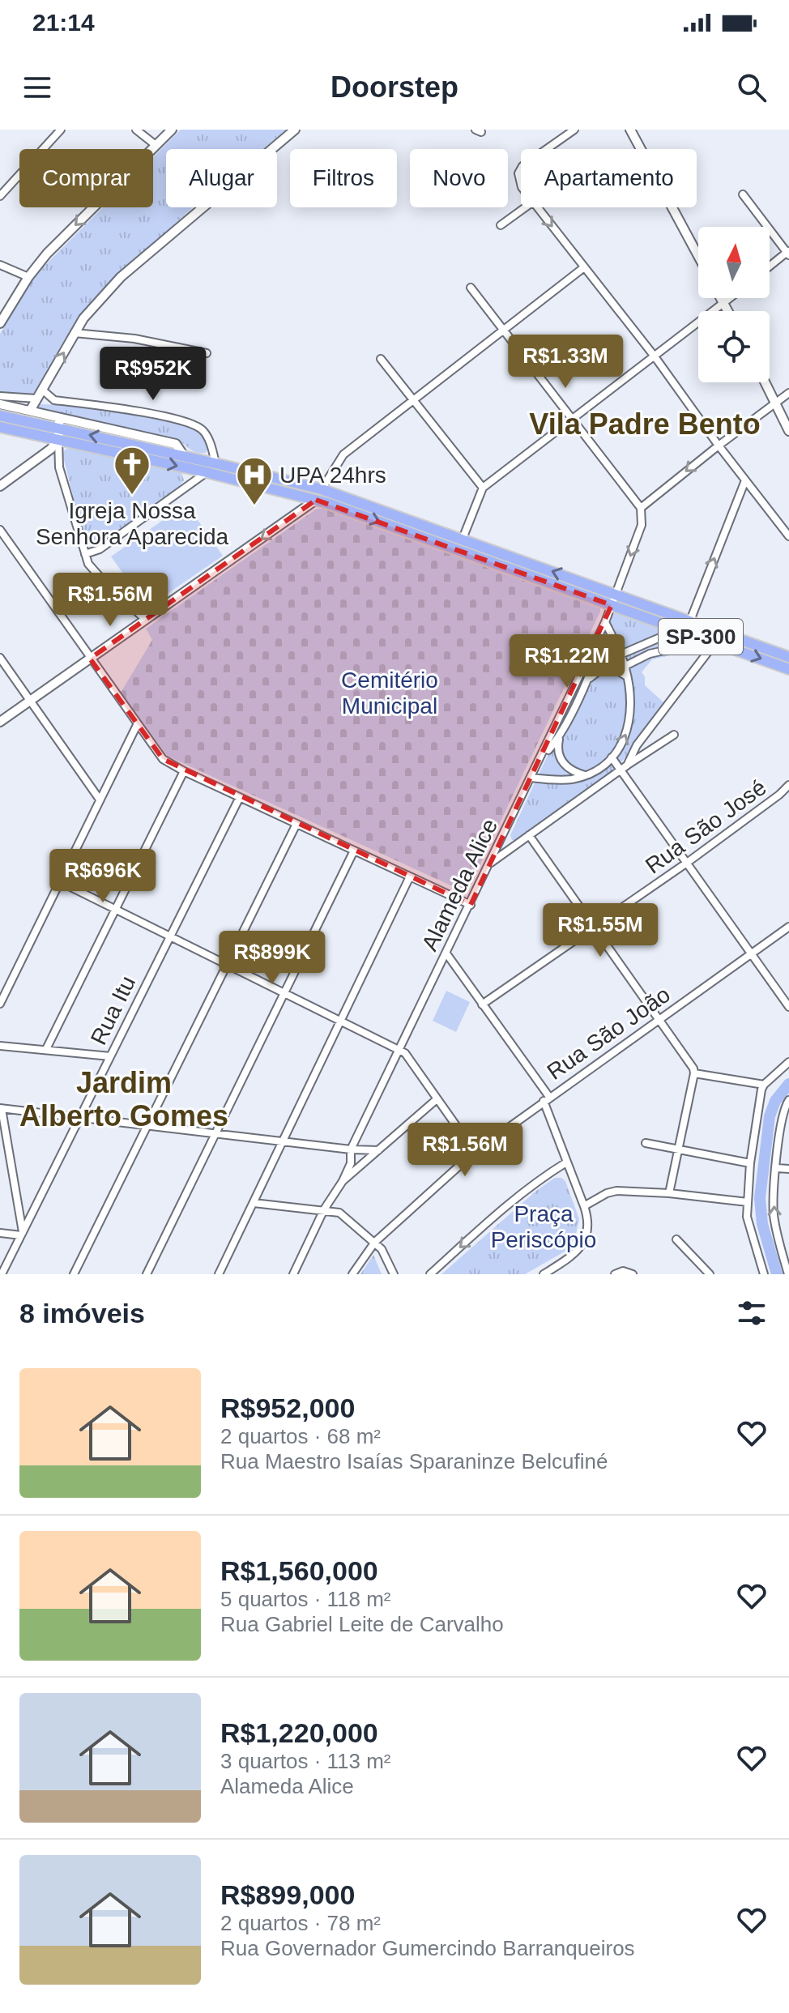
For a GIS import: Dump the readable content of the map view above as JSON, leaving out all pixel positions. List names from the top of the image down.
{
  "streets": {
    "main road": ["SP-300"],
    "street": [
      "Rua São José",
      "Alameda Alice",
      "Rua Itu",
      "Rua São João"
    ]
  },
  "crossings": [
    ["SP-300", "Alameda Alice"]
  ],
  "districts": ["Vila Padre Bento", "Jardim Alberto Gomes"],
  "parks": ["Cemitério Municipal", "Praça Periscópio"],
  "places": {
    "church": ["Igreja Nossa Senhora Aparecida"],
    "hospital": ["UPA 24hrs"]
  },
  "north": "top",
  "page": {
    "status": "21:14",
    "header": "Doorstep",
    "chip": [
      "Comprar",
      "Alugar",
      "Filtros",
      "Novo",
      "Apartamento"
    ],
    "price": [
      "R$1.33M",
      "R$952K",
      "R$1.56M",
      "R$1.22M",
      "R$696K",
      "R$1.55M",
      "R$899K",
      "R$1.56M"
    ],
    "heading": "8 imóveis",
    "list": [
      {
        "name": "R$952,000",
        "note": "2 quartos · 68 m² · Rua Maestro Isaías Sparaninze Belcufiné"
      },
      {
        "name": "R$1,560,000",
        "note": "5 quartos · 118 m² · Rua Gabriel Leite de Carvalho"
      },
      {
        "name": "R$1,220,000",
        "note": "3 quartos · 113 m² · Alameda Alice"
      },
      {
        "name": "R$899,000",
        "note": "2 quartos · 78 m² · Rua Governador Gumercindo Barranqueiros"
      }
    ]
  }
}
